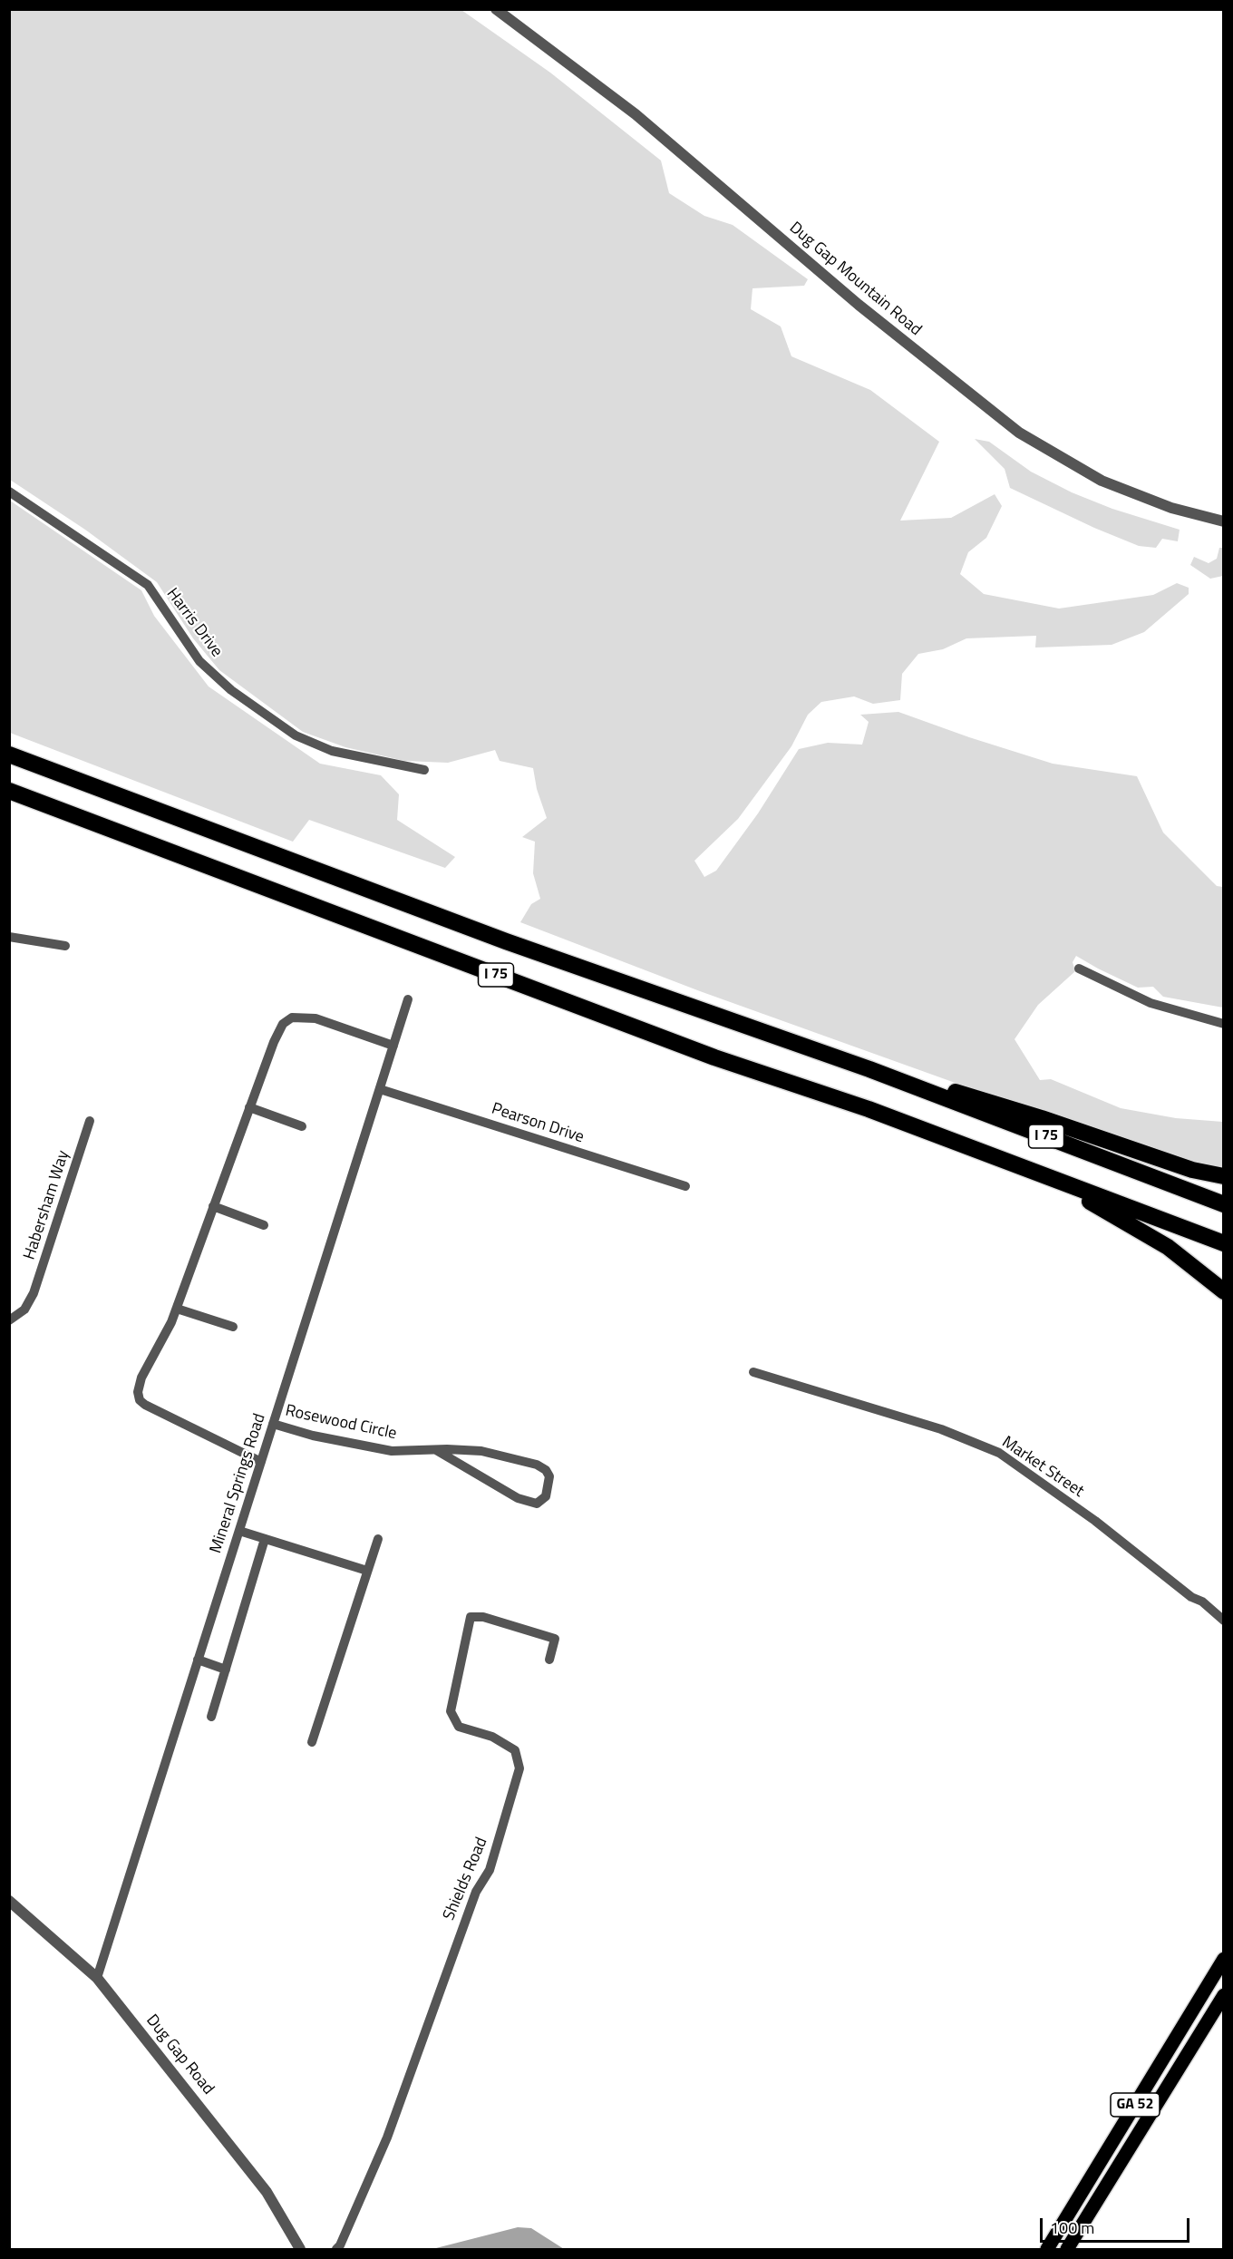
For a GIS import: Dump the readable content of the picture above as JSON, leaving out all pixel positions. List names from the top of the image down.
{
  "streets": {
    "highway": ["I 75"],
    "main road": ["GA 52"],
    "street": [
      "Dug Gap Mountain Road",
      "Harris Drive",
      "Pearson Drive",
      "Habersham Way",
      "Rosewood Circle",
      "Market Street",
      "Mineral Springs Road",
      "Shields Road",
      "Dug Gap Road"
    ]
  },
  "crossings": [
    ["Pearson Drive", "Mineral Springs Road"],
    ["Rosewood Circle", "Mineral Springs Road"],
    ["Mineral Springs Road", "Dug Gap Road"]
  ],
  "scale_bar": "100 m"
}
